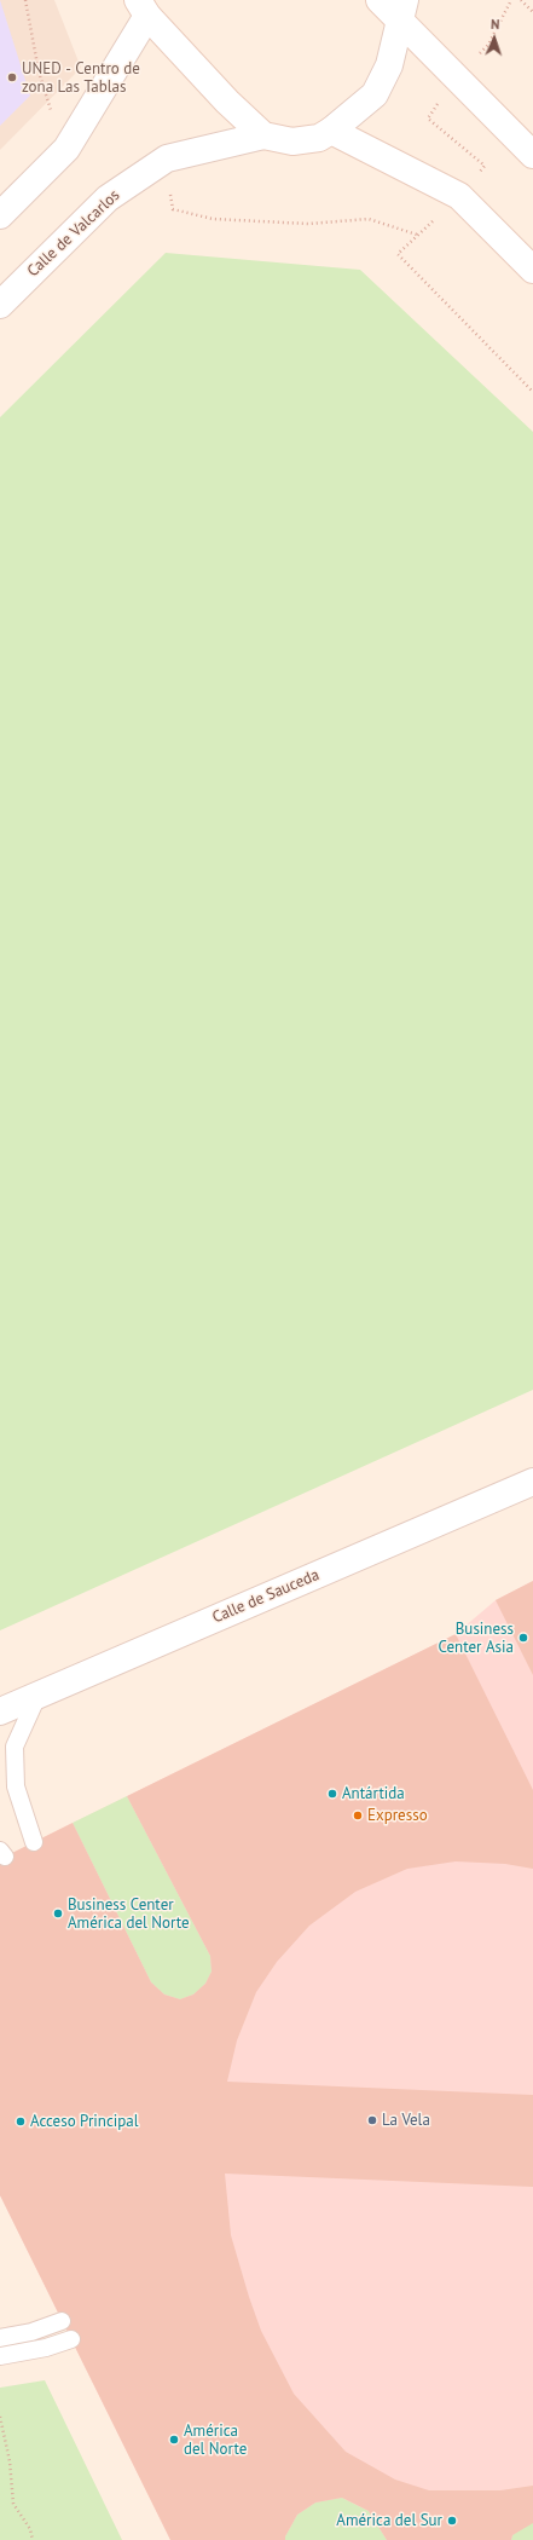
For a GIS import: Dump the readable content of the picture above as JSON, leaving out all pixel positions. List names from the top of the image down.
{
  "streets": {
    "street": ["Calle de Valcarlos", "Calle de Sauceda"]
  },
  "places": [
    "UNED - Centro de zona Las Tablas",
    "Business Center Asia",
    "Antártida",
    "Expresso",
    "Business Center América del Norte",
    "La Vela",
    "Acceso Principal",
    "América del Norte",
    "América del Sur"
  ],
  "north": "top"
}
